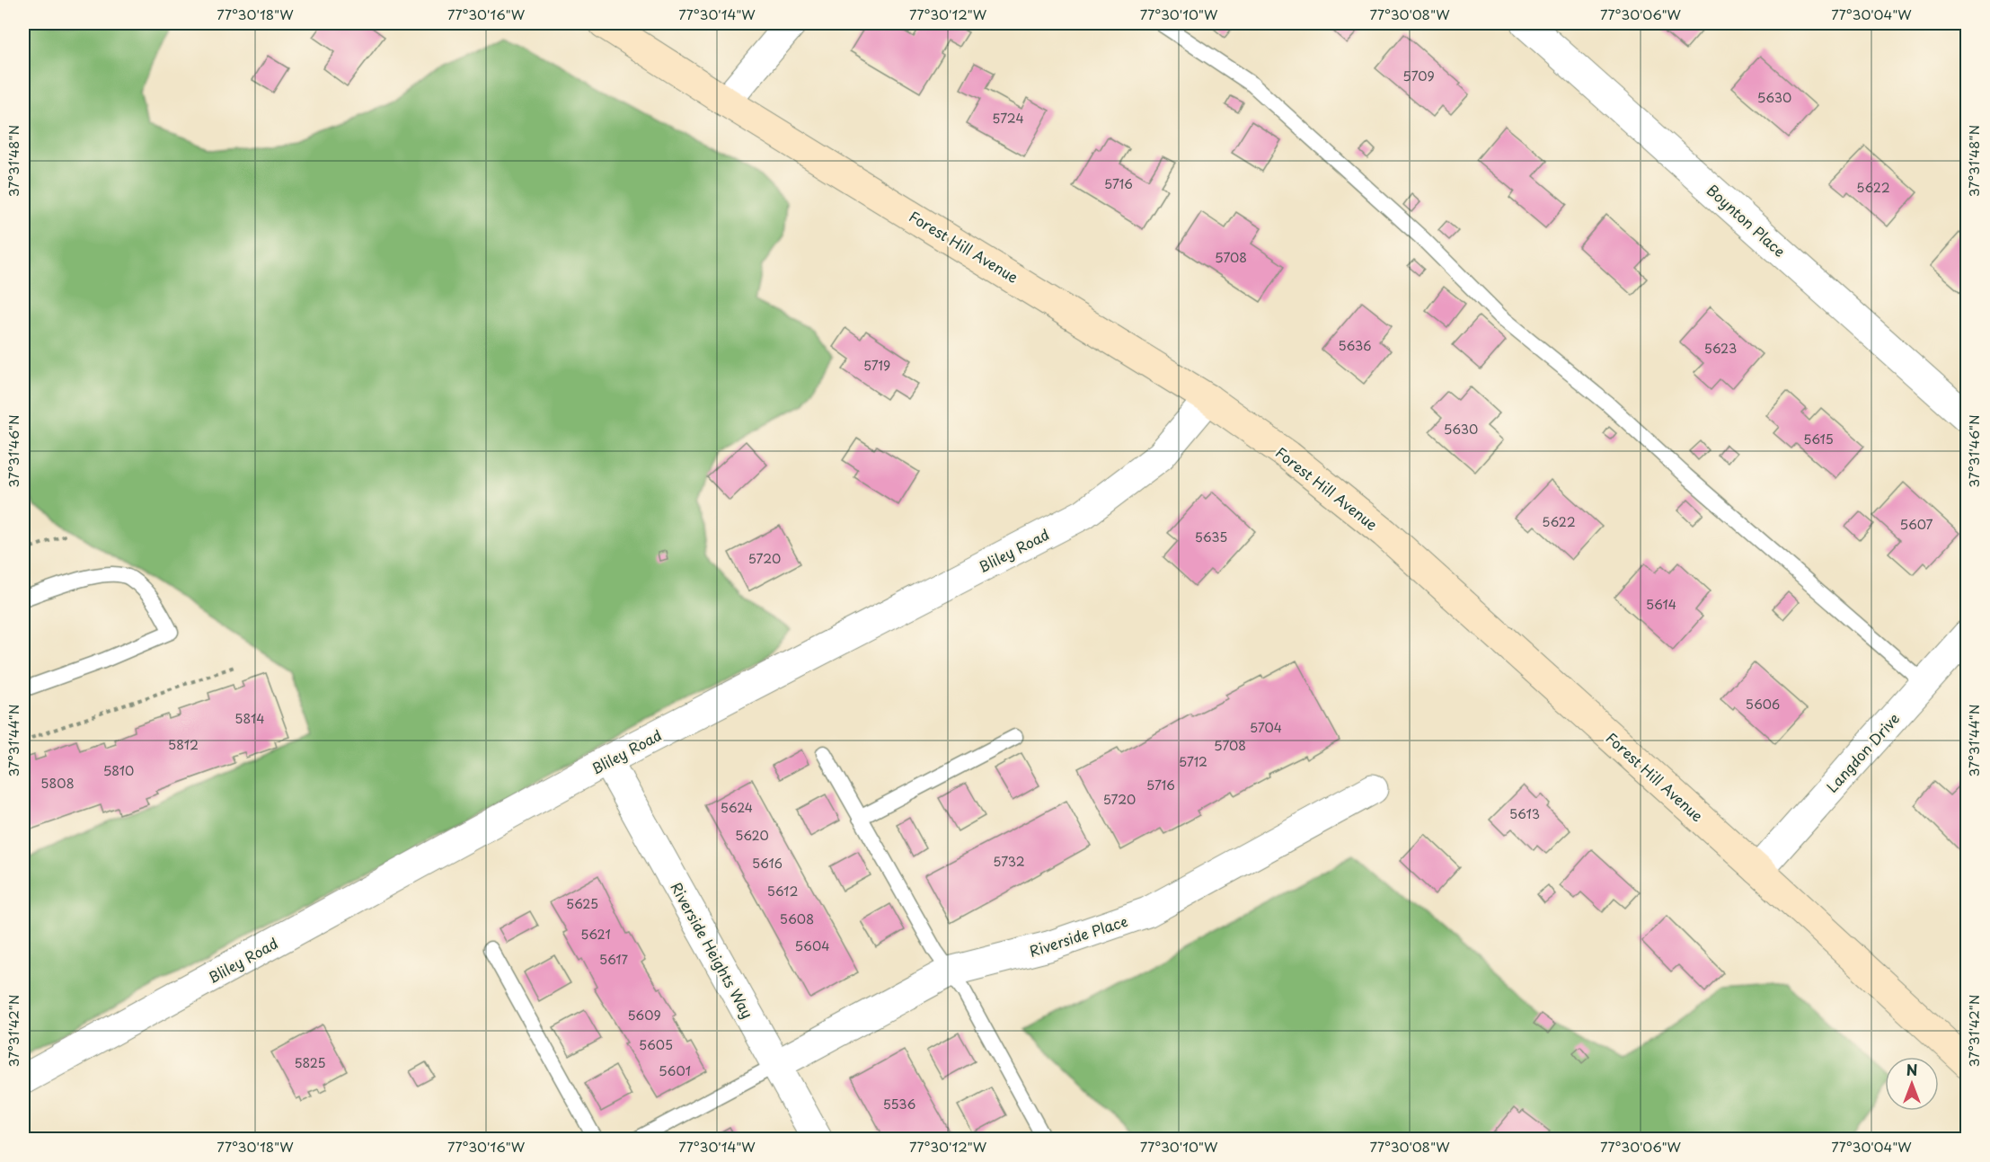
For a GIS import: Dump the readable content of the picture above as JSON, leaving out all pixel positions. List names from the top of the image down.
{
  "streets": {
    "main road": ["Forest Hill Avenue"],
    "street": [
      "Boynton Place",
      "Bliley Road",
      "Langdon Drive",
      "Riverside Place",
      "Riverside Heights Way"
    ]
  },
  "crossings": [
    ["Forest Hill Avenue", "Bliley Road"],
    ["Forest Hill Avenue", "Langdon Drive"],
    ["Bliley Road", "Riverside Heights Way"],
    ["Riverside Place", "Riverside Heights Way"]
  ],
  "house_numbers": [
    "5709",
    "5630",
    "5724",
    "5716",
    "5622",
    "5708",
    "5636",
    "5623",
    "5719",
    "5630",
    "5615",
    "5622",
    "5607",
    "5635",
    "5720",
    "5614",
    "5606",
    "5814",
    "5704",
    "5812",
    "5708",
    "5712",
    "5810",
    "5808",
    "5716",
    "5720",
    "5624",
    "5613",
    "5620",
    "5732",
    "5616",
    "5612",
    "5625",
    "5608",
    "5621",
    "5604",
    "5617",
    "5609",
    "5605",
    "5825",
    "5601",
    "5536"
  ],
  "north": "top",
  "coordinates": [
    "77°30'18\"W",
    "77°30'16\"W",
    "77°30'14\"W",
    "77°30'12\"W",
    "77°30'10\"W",
    "77°30'08\"W",
    "77°30'06\"W",
    "77°30'04\"W",
    "37°31'48\"N",
    "37°31'46\"N",
    "37°31'44\"N",
    "37°31'42\"N"
  ]
}
